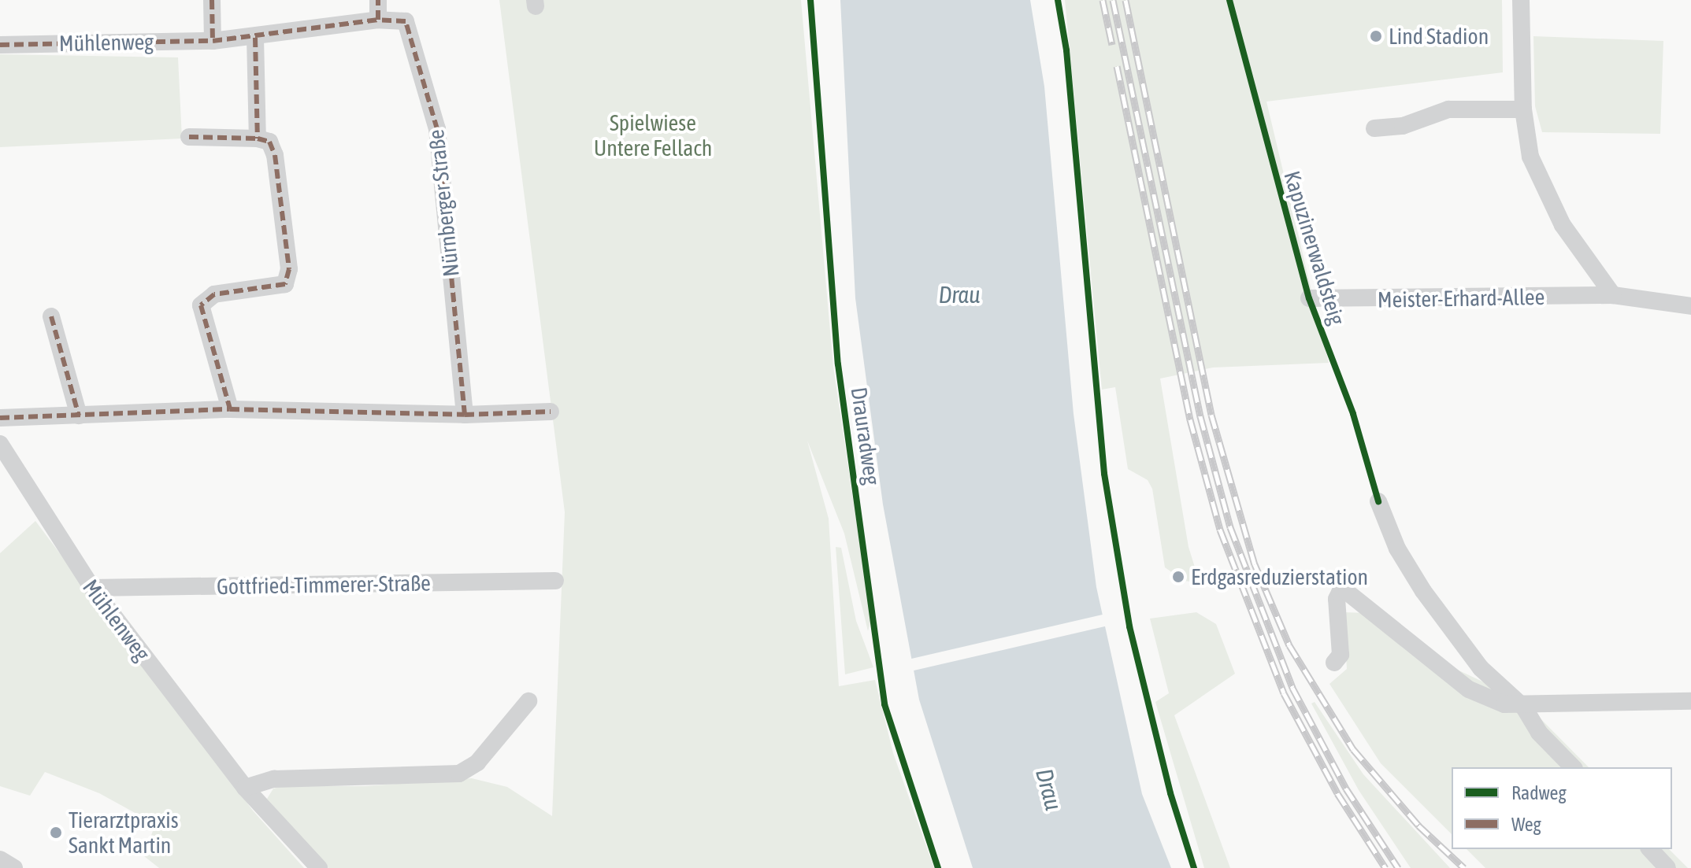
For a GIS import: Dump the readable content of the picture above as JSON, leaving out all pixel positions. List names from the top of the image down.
{
  "streets": {
    "street": [
      "Mühlenweg",
      "Nürnberger Straße",
      "Meister-Erhard-Allee",
      "Gottfried-Timmerer-Straße"
    ],
    "cycle path": ["Kapuzinerwaldsteig", "Drauradweg"]
  },
  "crossings": [
    ["Mühlenweg", "Nürnberger Straße"],
    ["Mühlenweg", "Gottfried-Timmerer-Straße"]
  ],
  "water": ["Drau"],
  "parks": ["Spielwiese Untere Fellach"],
  "places": ["Lind Stadion", "Erdgasreduzierstation", "Tierarztpraxis Sankt Martin"],
  "legend": ["Radweg", "Weg"]
}
